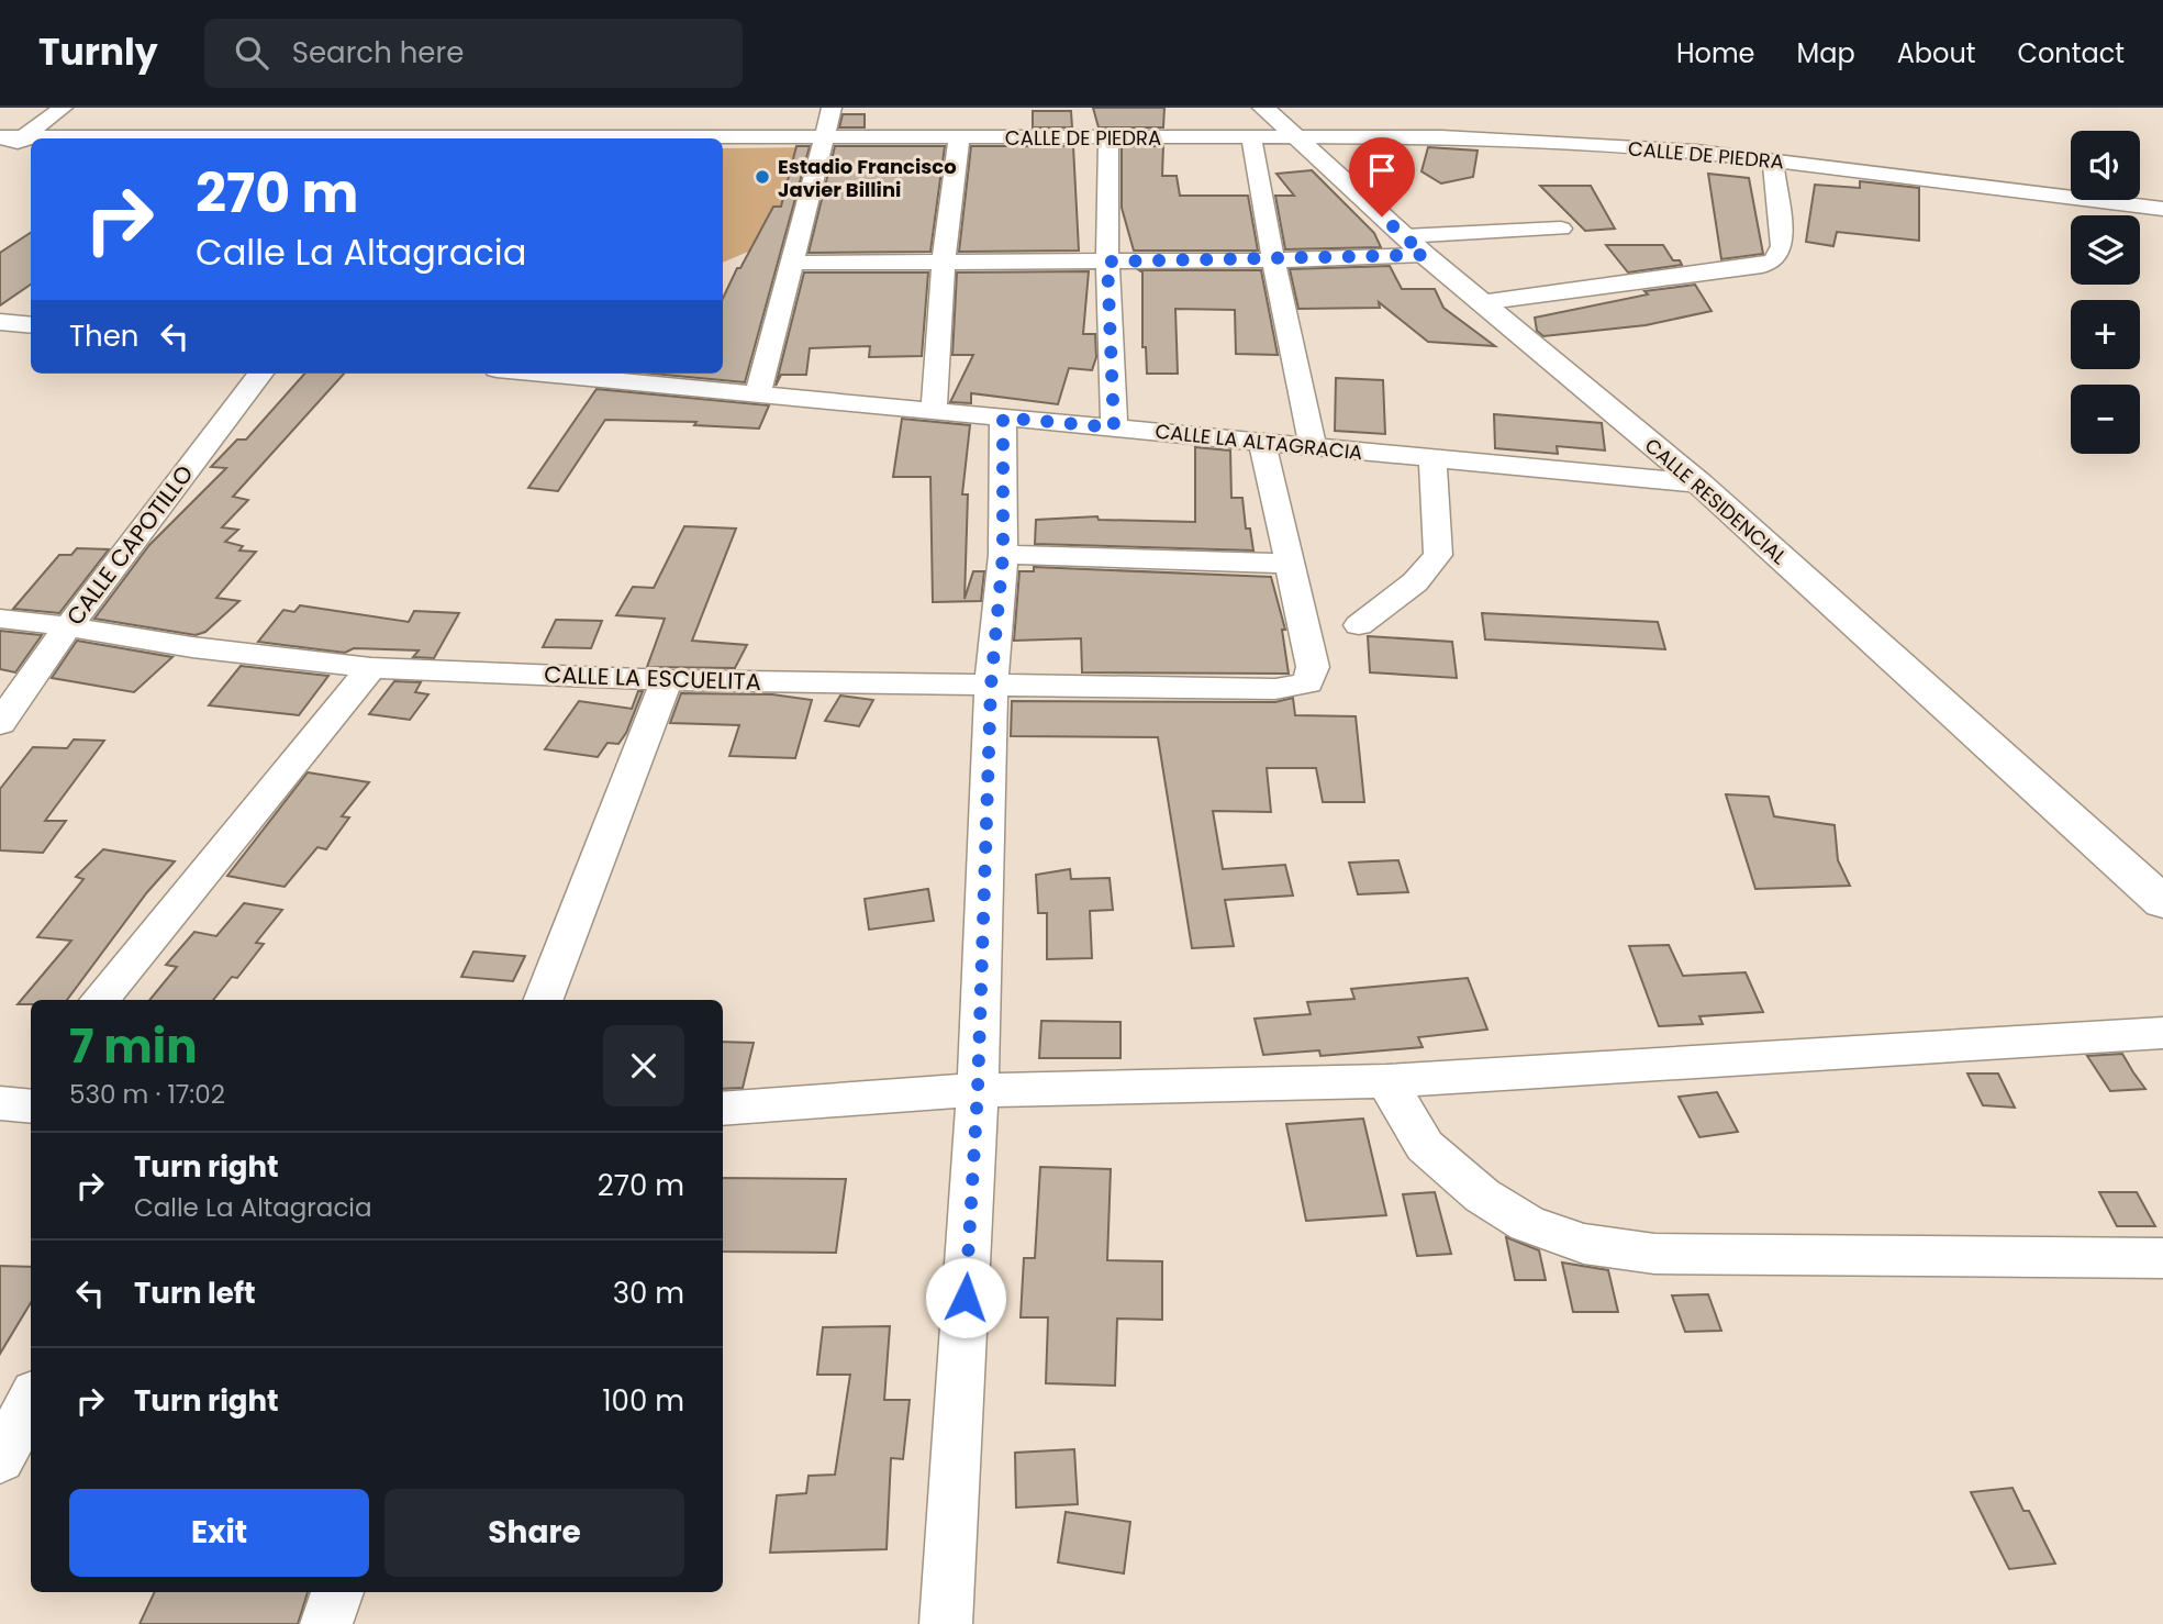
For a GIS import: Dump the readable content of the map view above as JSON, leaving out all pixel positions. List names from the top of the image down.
{
  "streets": {
    "main road": ["CALLE RESIDENCIAL"],
    "street": [
      "CALLE DE PIEDRA",
      "CALLE LA ALTAGRACIA",
      "CALLE CAPOTILLO",
      "CALLE LA ESCUELITA"
    ]
  },
  "crossings": [
    ["CALLE DE PIEDRA", "CALLE RESIDENCIAL"],
    ["CALLE LA ALTAGRACIA", "CALLE RESIDENCIAL"],
    ["CALLE CAPOTILLO", "CALLE LA ESCUELITA"]
  ],
  "places": ["Estadio Francisco Javier Billini"],
  "page": {
    "header": "Turnly",
    "search": "Search here",
    "nav": [
      "Home",
      "Map",
      "About",
      "Contact"
    ],
    "map_buttons": ["+", "−"],
    "turn": ["270 m", "Calle La Altagracia"],
    "then": "Then",
    "heading": ["7 min", "530 m · 17:02"],
    "list": [
      {
        "name": "Turn right",
        "note": "Calle La Altagracia",
        "value": "270 m"
      },
      {
        "name": "Turn left",
        "value": "30 m"
      },
      {
        "name": "Turn right",
        "value": "100 m"
      }
    ],
    "buttons": ["Exit", "Share"]
  }
}
